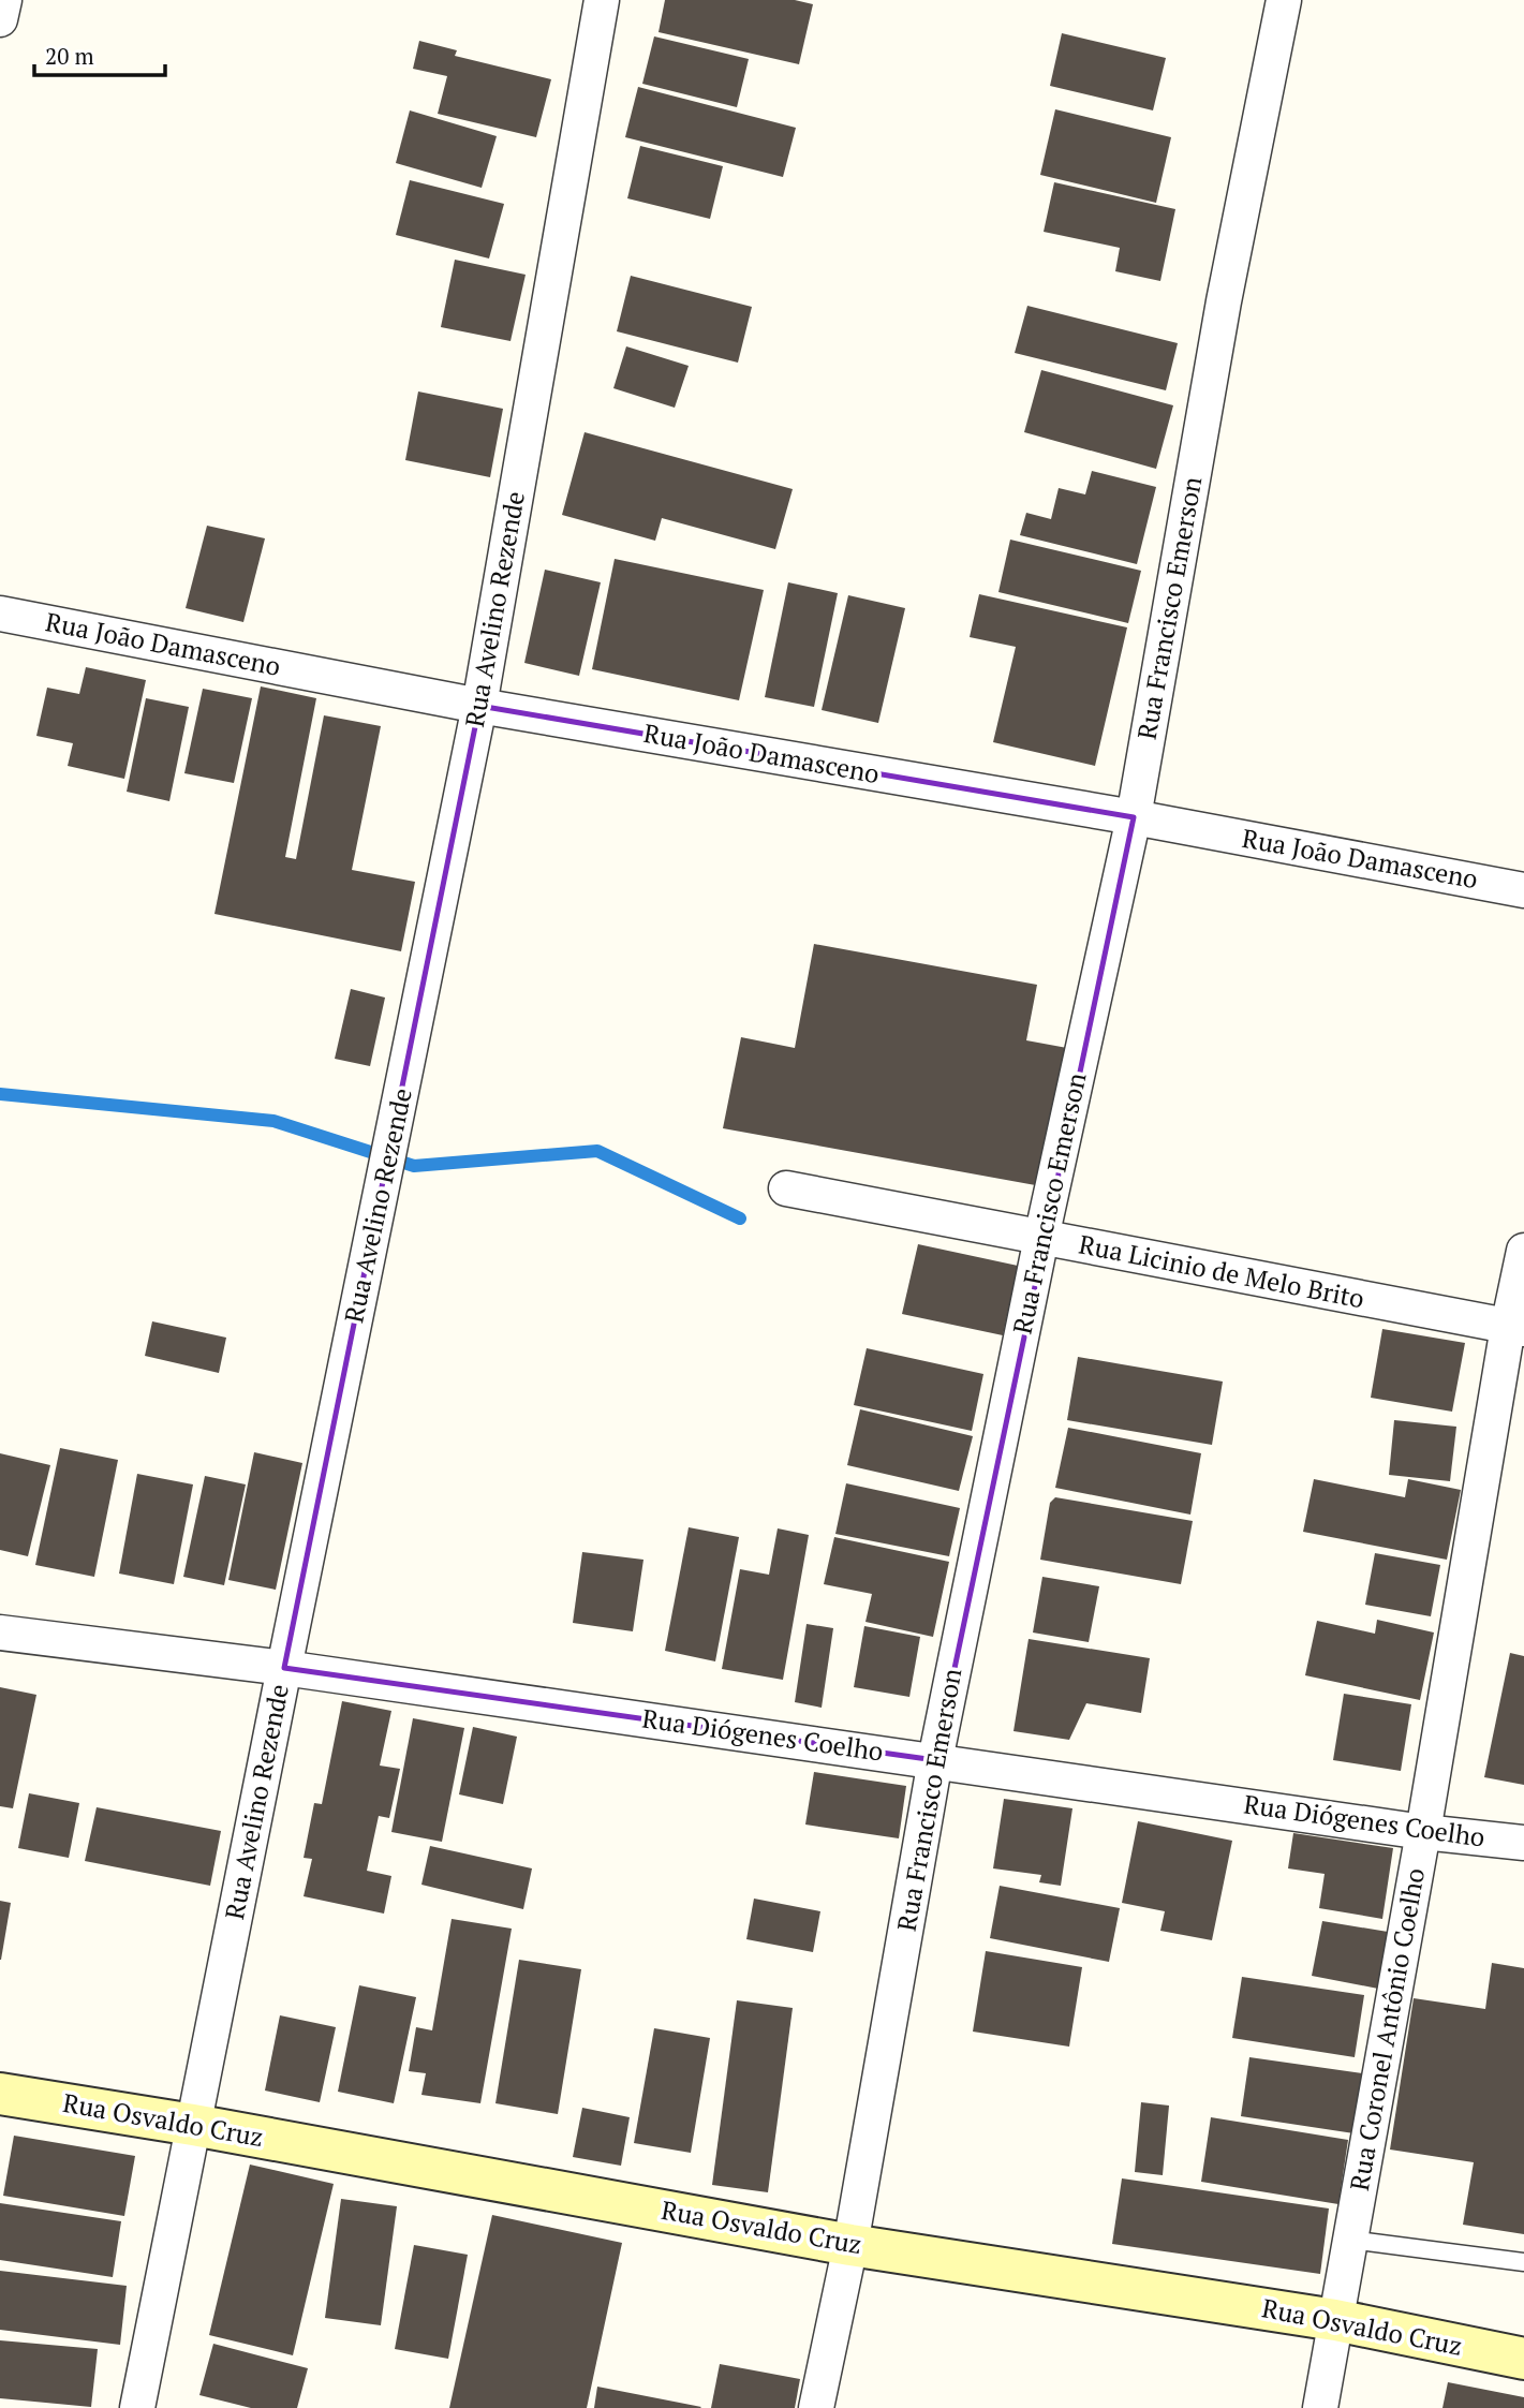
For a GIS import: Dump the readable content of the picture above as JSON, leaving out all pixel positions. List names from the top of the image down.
{
  "streets": {
    "main road": ["Rua Osvaldo Cruz"],
    "street": [
      "Rua Francisco Emerson",
      "Rua Avelino Rezende",
      "Rua João Damasceno",
      "Rua Licinio de Melo Brito",
      "Rua Diógenes Coelho",
      "Rua Coronel Antônio Coelho"
    ]
  },
  "crossings": [
    ["Rua Francisco Emerson", "Rua João Damasceno"],
    ["Rua Francisco Emerson", "Rua Licinio de Melo Brito"],
    ["Rua Francisco Emerson", "Rua Diógenes Coelho"],
    ["Rua Francisco Emerson", "Rua Osvaldo Cruz"],
    ["Rua Avelino Rezende", "Rua João Damasceno"],
    ["Rua Avelino Rezende", "Rua Diógenes Coelho"],
    ["Rua Avelino Rezende", "Rua Osvaldo Cruz"],
    ["Rua Licinio de Melo Brito", "Rua Coronel Antônio Coelho"],
    ["Rua Diógenes Coelho", "Rua Coronel Antônio Coelho"],
    ["Rua Coronel Antônio Coelho", "Rua Osvaldo Cruz"]
  ],
  "scale_bar": "20 m"
}
